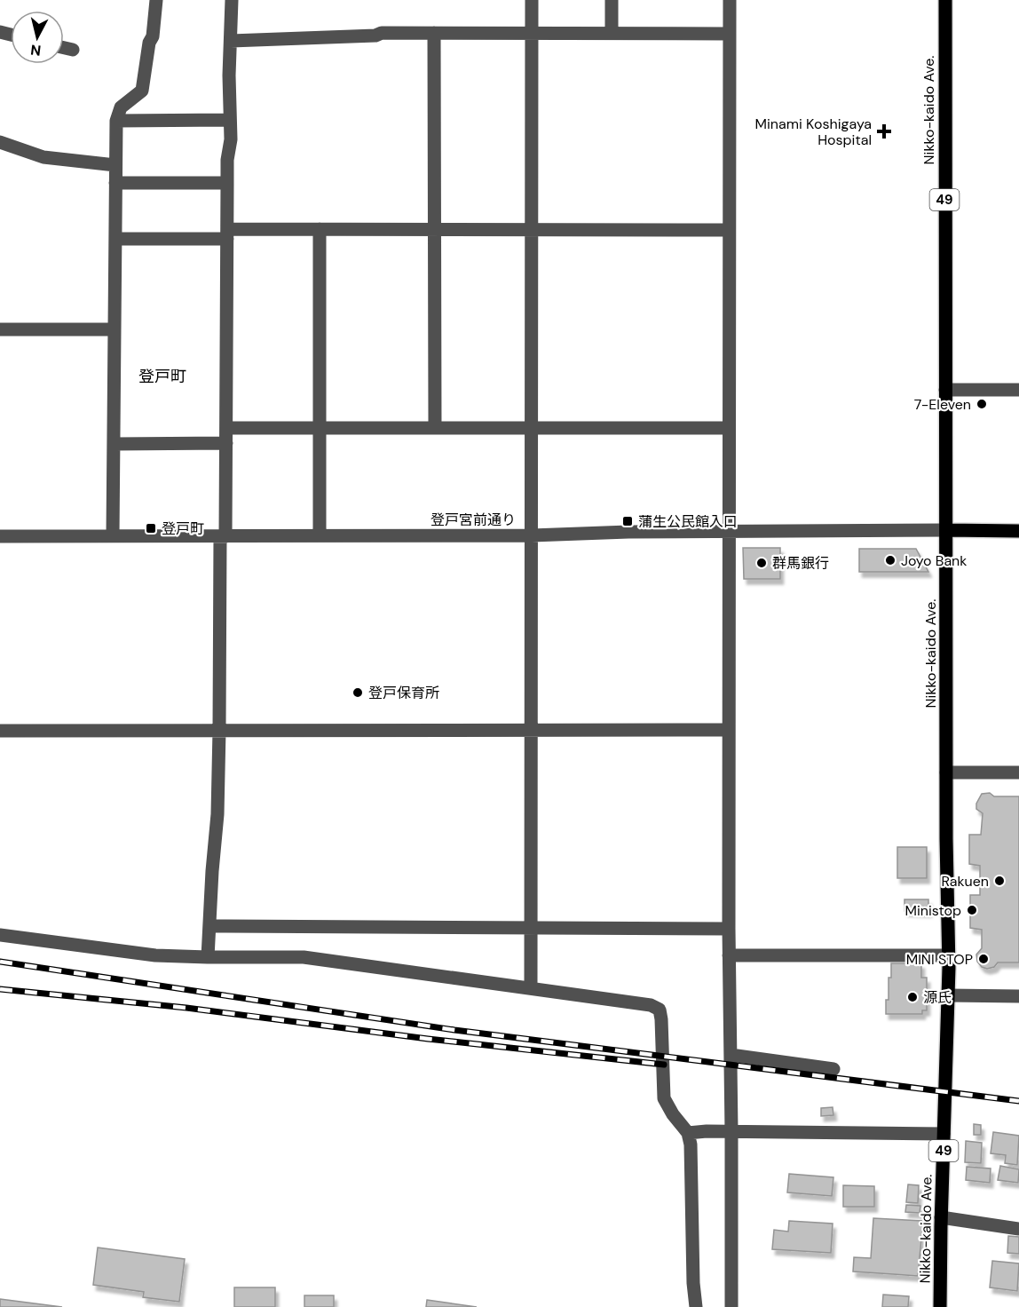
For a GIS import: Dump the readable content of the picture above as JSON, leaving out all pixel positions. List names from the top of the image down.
{
  "streets": {
    "main road": ["Nikko-kaido Ave.", "49"],
    "street": ["登戸宮前通り"]
  },
  "crossings": [
    ["Nikko-kaido Ave.", "登戸宮前通り"]
  ],
  "districts": ["登戸町"],
  "places": {
    "health": ["Minami Koshigaya Hospital"],
    "other": [
      "7-Eleven",
      "Joyo Bank",
      "群馬銀行",
      "登戸保育所",
      "Rakuen",
      "Ministop",
      "MINI STOP",
      "源氏"
    ],
    "transit": ["蒲生公民館入口", "登戸町"]
  },
  "north": "bottom"
}
